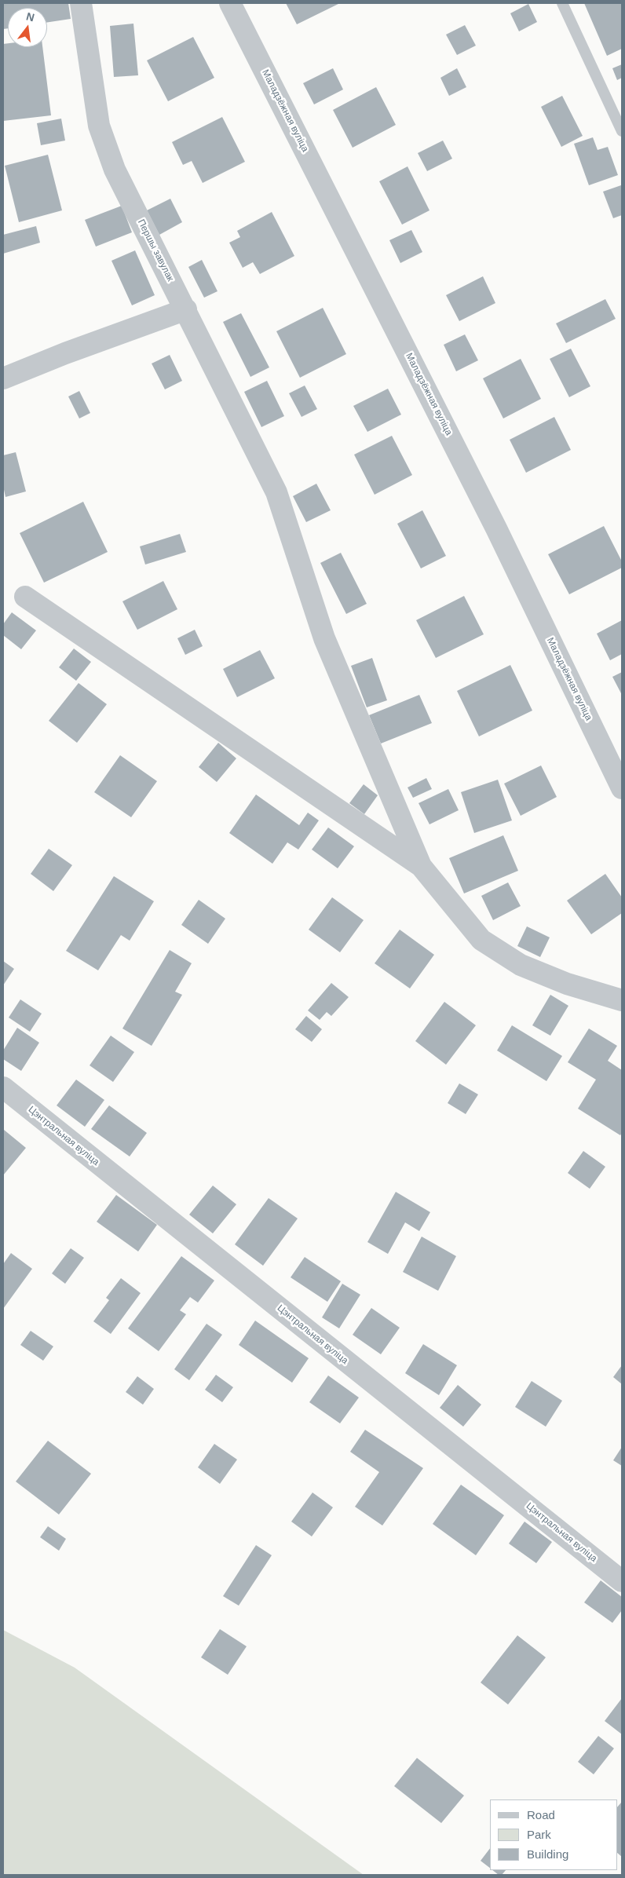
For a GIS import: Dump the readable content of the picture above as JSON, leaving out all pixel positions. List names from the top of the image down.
{
  "streets": {
    "street": ["Маладзёжная вуліца", "Першы завулак", "Цэнтральная вуліца"]
  },
  "legend": ["Road", "Park", "Building"],
  "north": "top"
}
